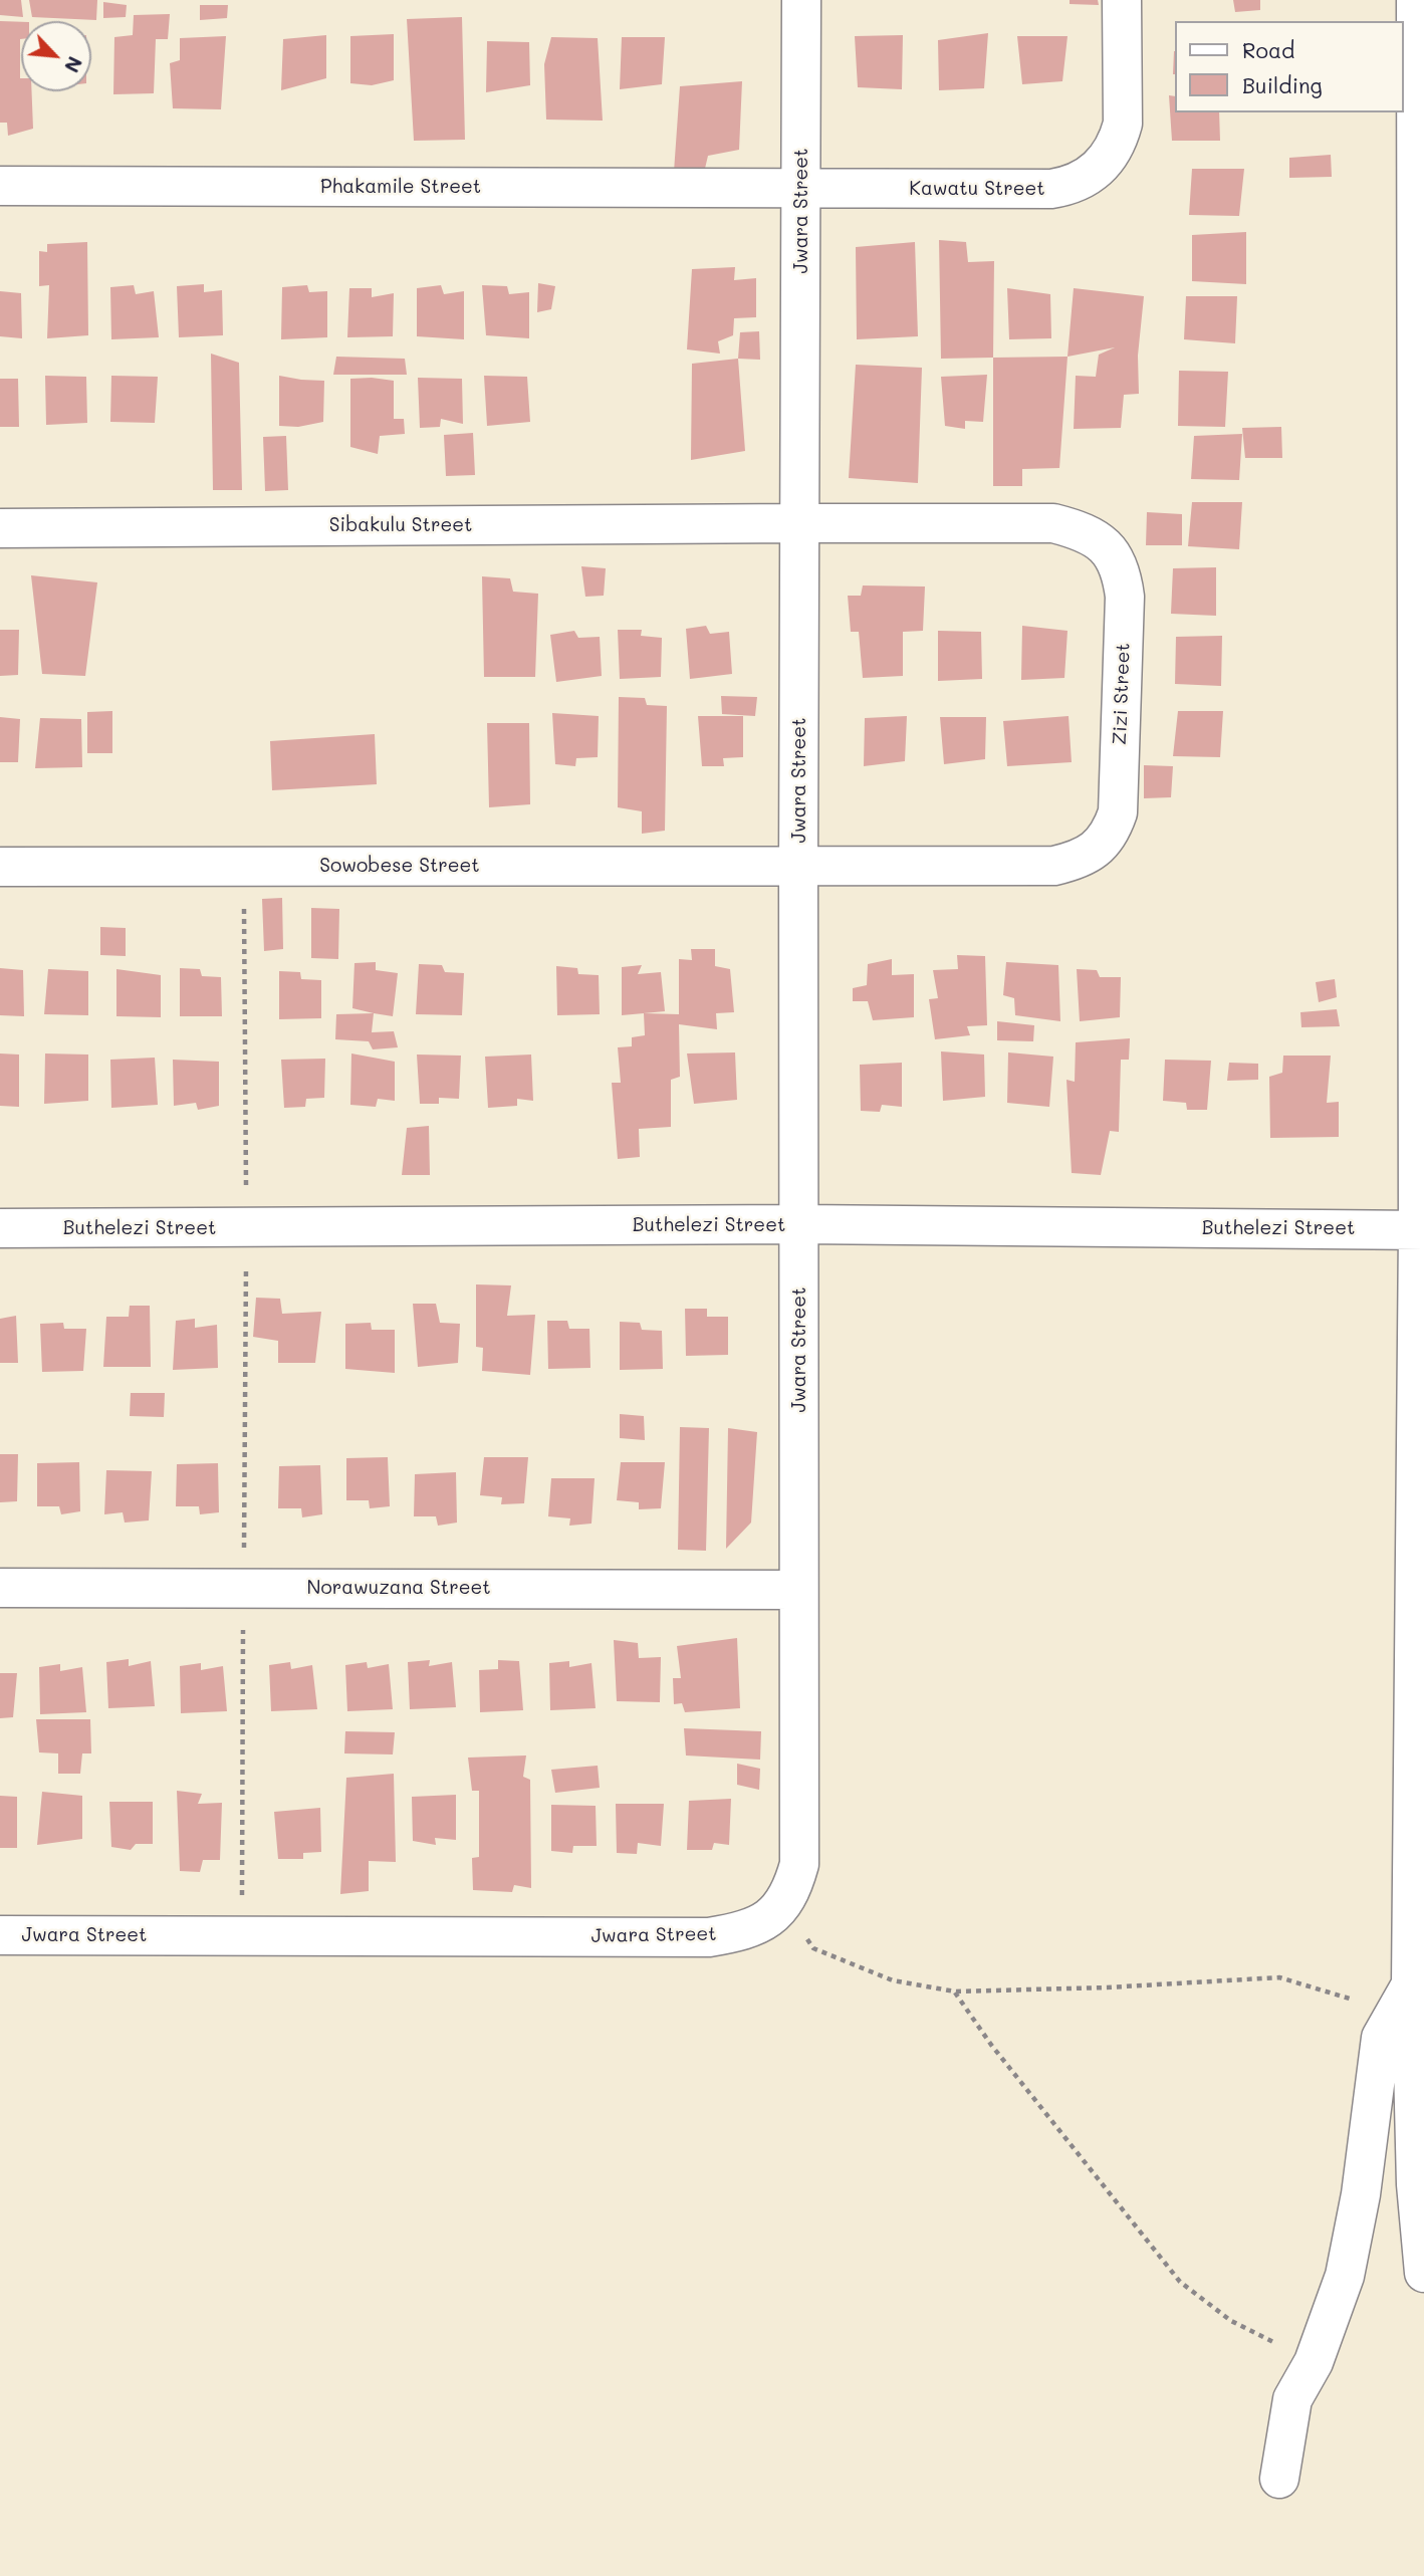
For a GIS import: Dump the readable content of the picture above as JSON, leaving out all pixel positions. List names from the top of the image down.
{
  "streets": {
    "street": [
      "Phakamile Street",
      "Kawatu Street",
      "Jwara Street",
      "Sibakulu Street",
      "Zizi Street",
      "Sowobese Street",
      "Buthelezi Street",
      "Norawuzana Street"
    ]
  },
  "crossings": [
    ["Phakamile Street", "Kawatu Street"],
    ["Phakamile Street", "Jwara Street"],
    ["Kawatu Street", "Jwara Street"],
    ["Jwara Street", "Sibakulu Street"],
    ["Jwara Street", "Zizi Street"],
    ["Jwara Street", "Sowobese Street"],
    ["Jwara Street", "Buthelezi Street"],
    ["Jwara Street", "Norawuzana Street"],
    ["Sibakulu Street", "Zizi Street"],
    ["Zizi Street", "Sowobese Street"]
  ],
  "legend": ["Road", "Building"],
  "north": "bottom right"
}
